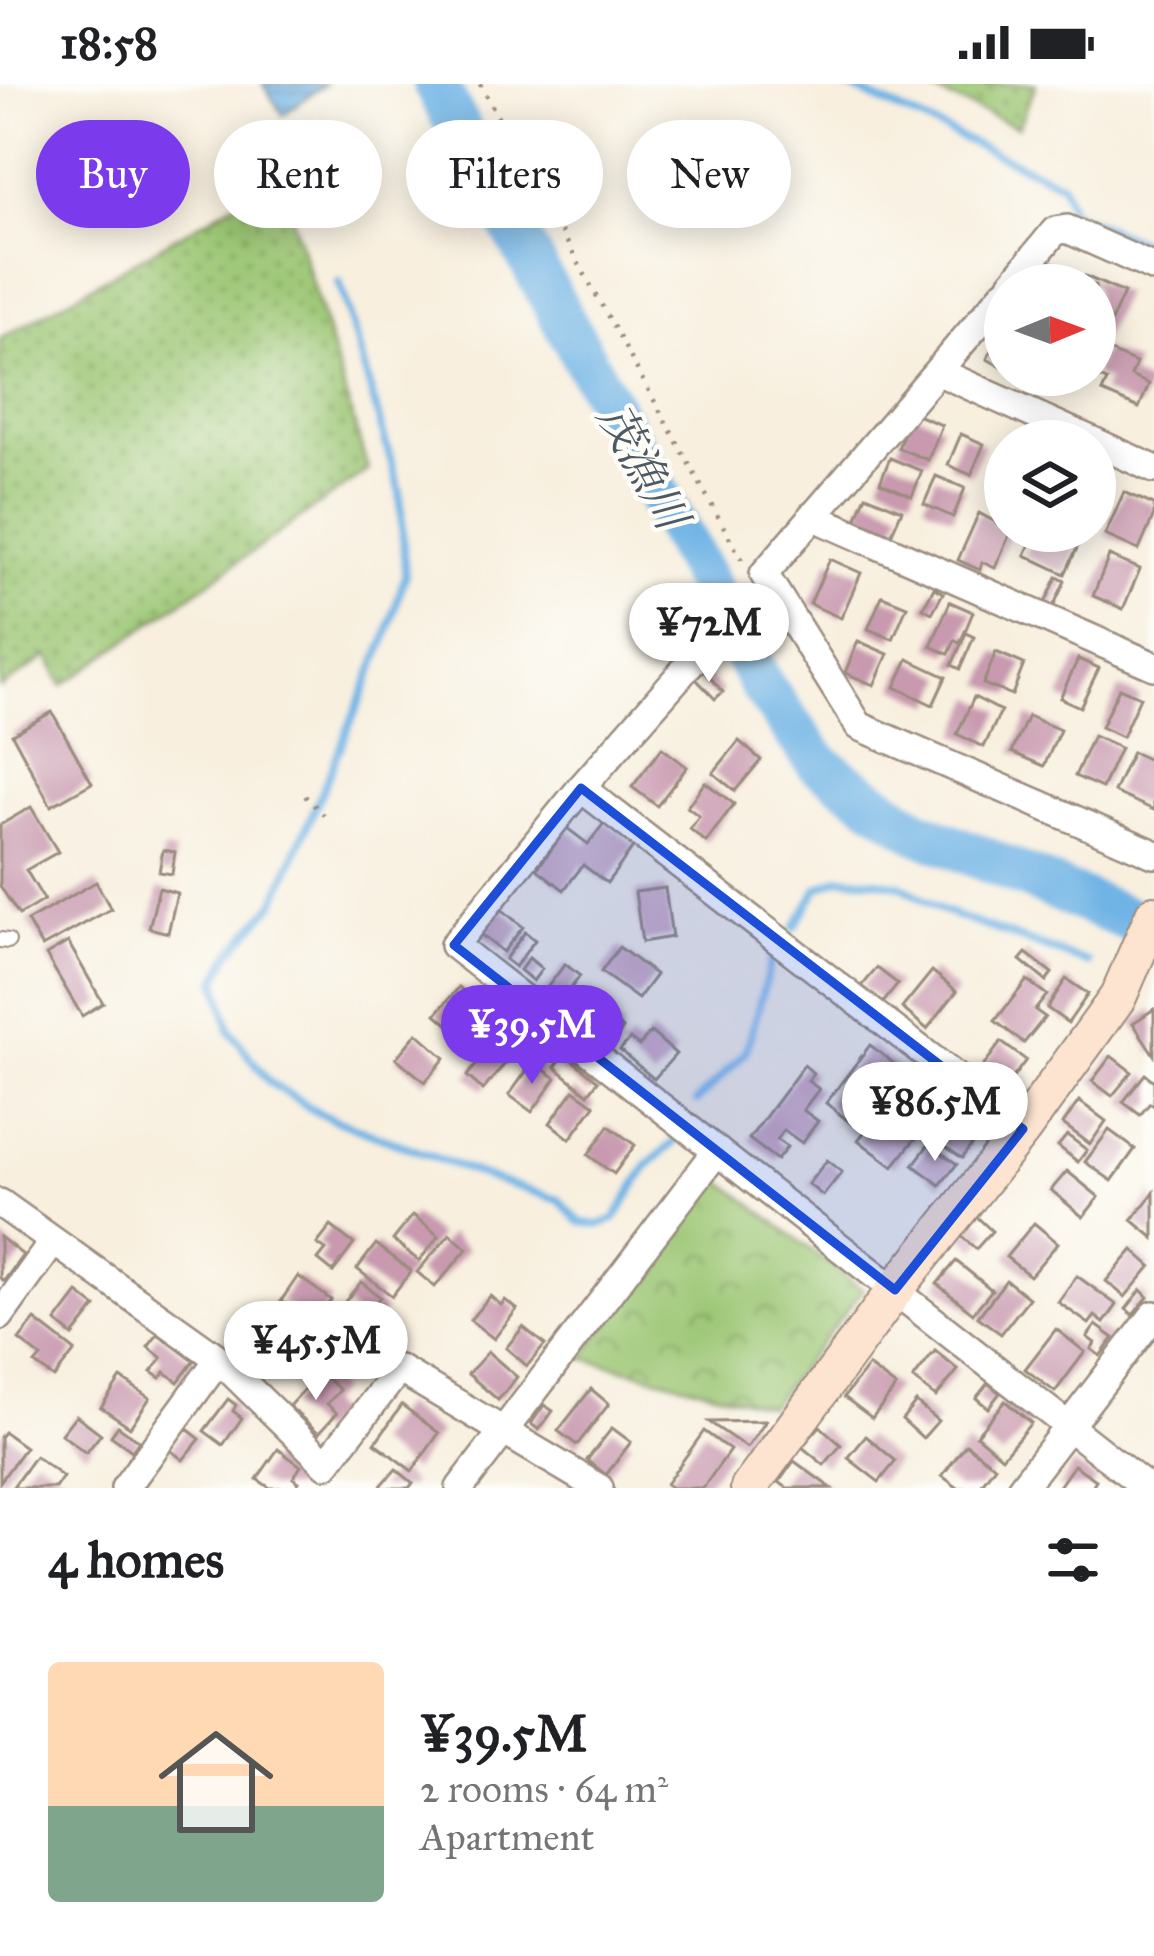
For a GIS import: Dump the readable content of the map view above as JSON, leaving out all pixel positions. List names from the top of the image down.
{
  "water": ["茂漁川"],
  "north": "right",
  "page": {
    "status": "18:58",
    "chip": [
      "Buy",
      "Rent",
      "Filters",
      "New"
    ],
    "price": [
      "¥72M",
      "¥39.5M",
      "¥86.5M",
      "¥45.5M"
    ],
    "heading": "4 homes",
    "list": [
      {
        "name": "¥39.5M",
        "note": "2 rooms · 64 m² · Apartment"
      }
    ]
  }
}
